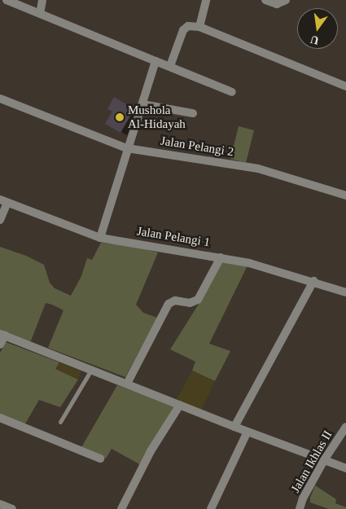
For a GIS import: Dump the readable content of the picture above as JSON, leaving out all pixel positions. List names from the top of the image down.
{
  "streets": {
    "street": ["Jalan Pelangi 2", "Jalan Pelangi 1", "Jalan Ikhlas II"]
  },
  "places": ["Mushola Al-Hidayah"],
  "north": "bottom"
}
